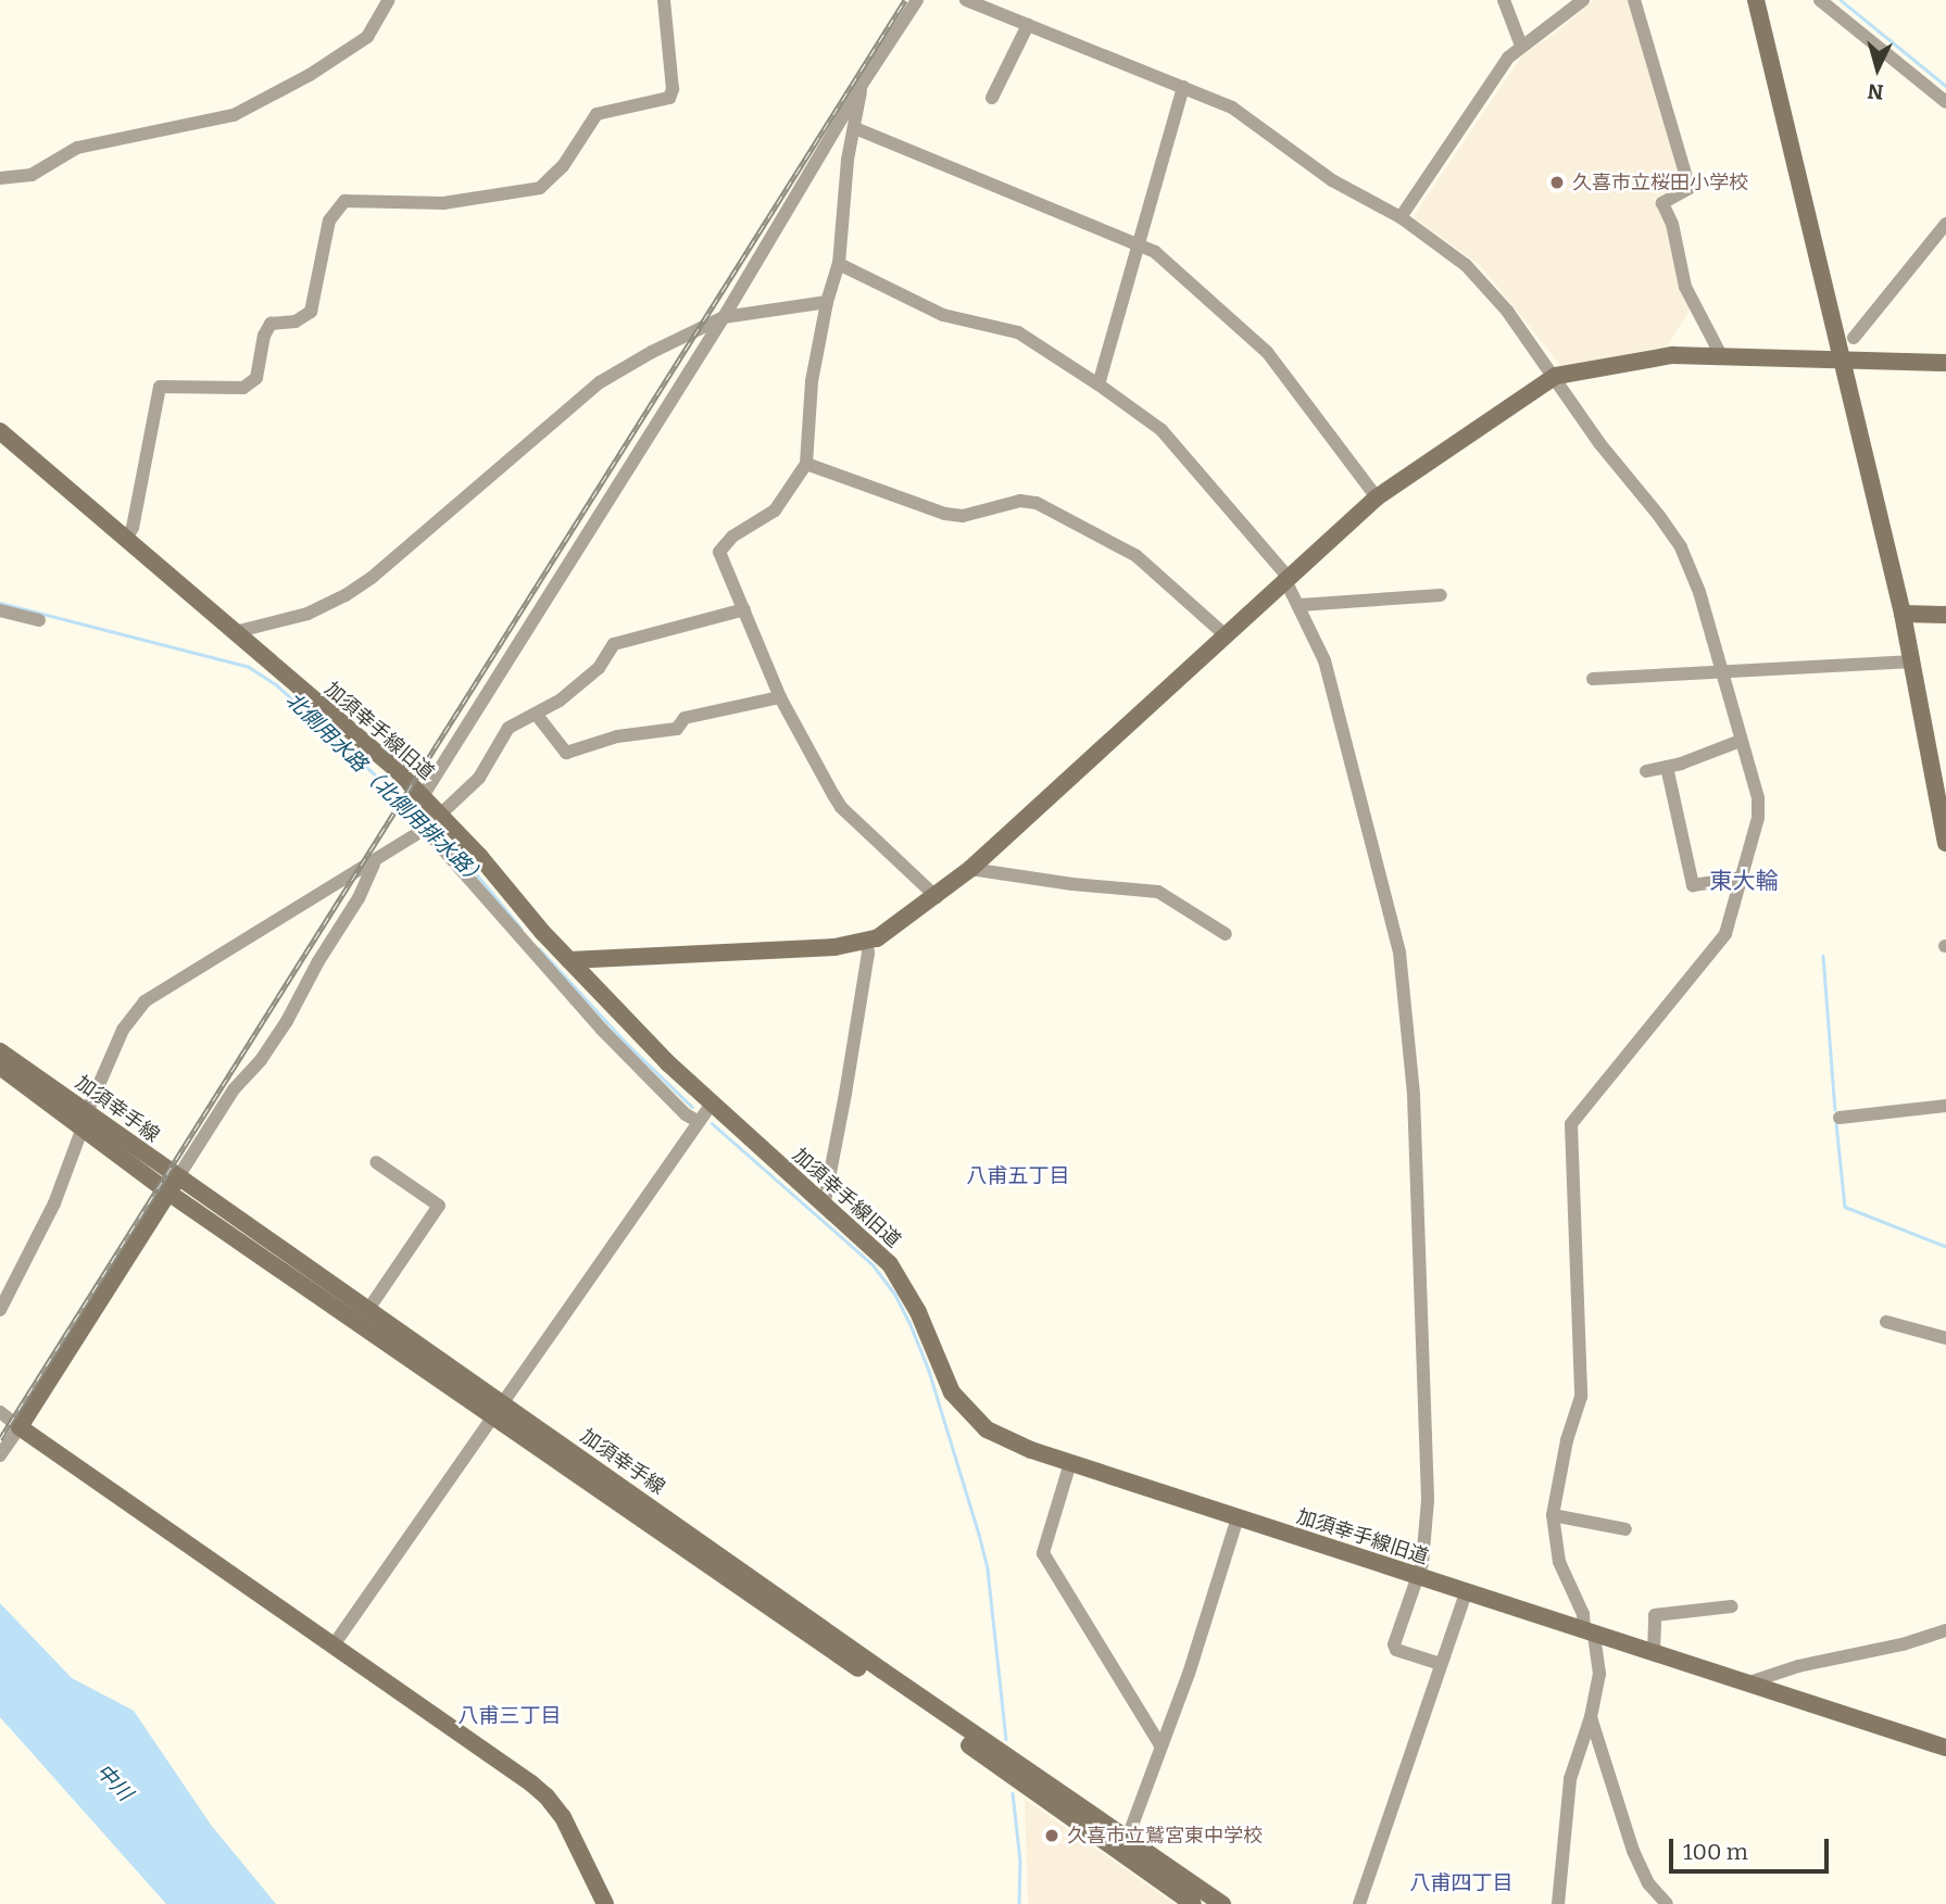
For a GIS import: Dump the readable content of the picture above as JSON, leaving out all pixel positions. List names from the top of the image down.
{
  "streets": {
    "street": ["加須幸手線旧道", "加須幸手線"]
  },
  "districts": [
    "東大輪",
    "八甫五丁目",
    "八甫三丁目",
    "八甫四丁目"
  ],
  "water": ["北側用水路（北側用排水路）", "中川"],
  "places": ["久喜市立桜田小学校", "久喜市立鷲宮東中学校"],
  "scale_bar": "100 m",
  "north": "bottom"
}
